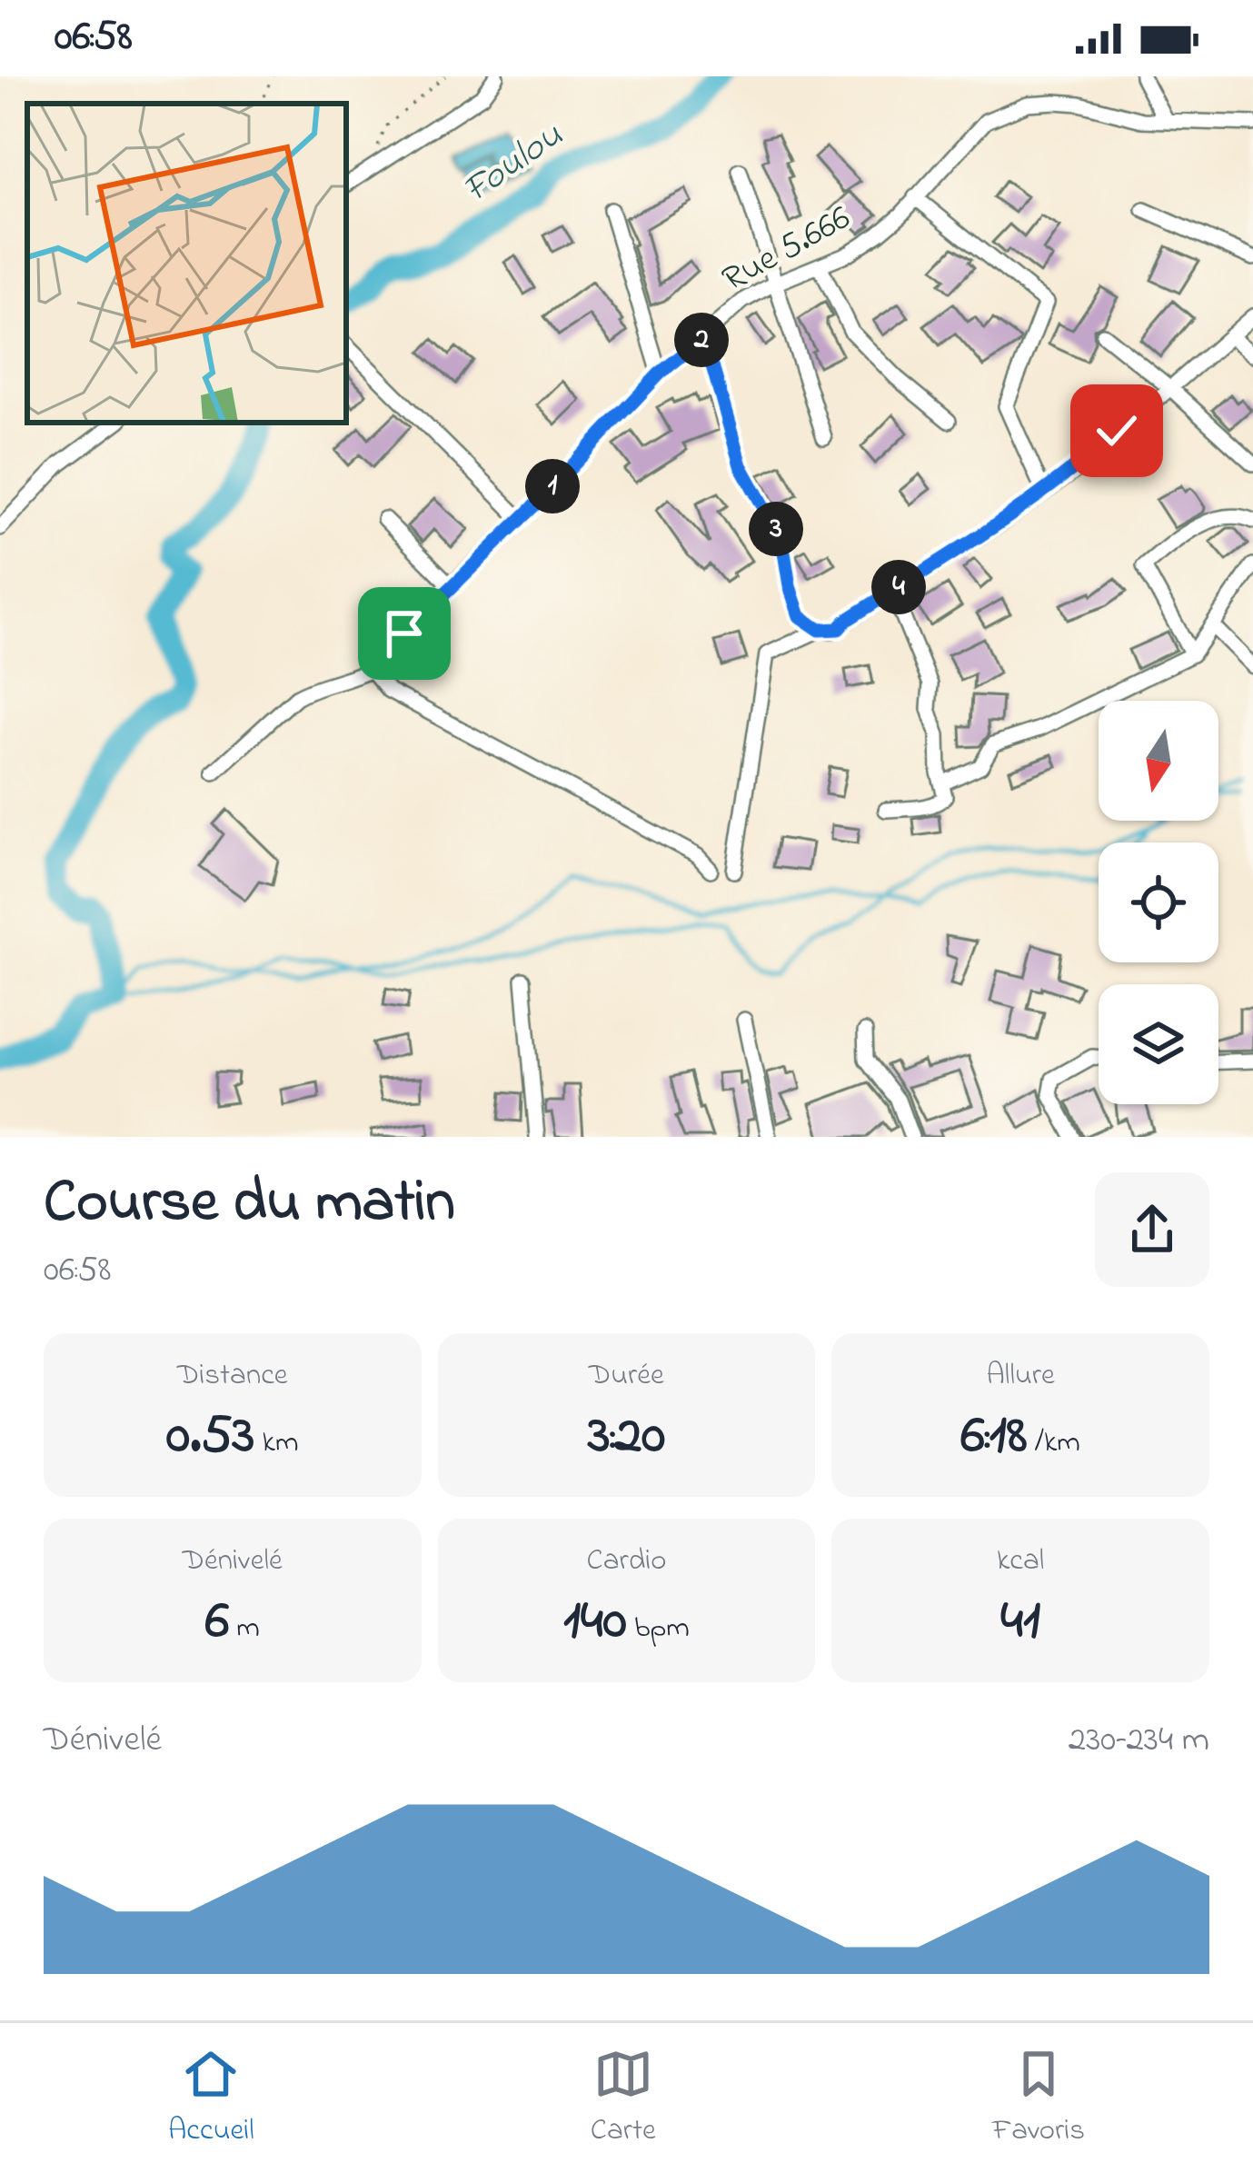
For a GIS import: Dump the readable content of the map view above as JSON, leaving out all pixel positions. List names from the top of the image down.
{
  "streets": {
    "street": ["Rue 5.666"]
  },
  "water": ["Foulou"],
  "north": "bottom",
  "page": {
    "status": "06:58",
    "pins": [
      "2",
      "1",
      "3",
      "4"
    ],
    "heading": ["Course du matin", "06:58"],
    "stats": [
      ["Distance", "0.53 km"],
      ["Durée", "3:20"],
      ["Allure", "6:18 /km"],
      ["Dénivelé", "6 m"],
      ["Cardio", "140 bpm"],
      ["kcal", "41"]
    ],
    "chart": ["Dénivelé", "230–234 m"],
    "tabs": ["Accueil", "Carte", "Favoris"]
  }
}
